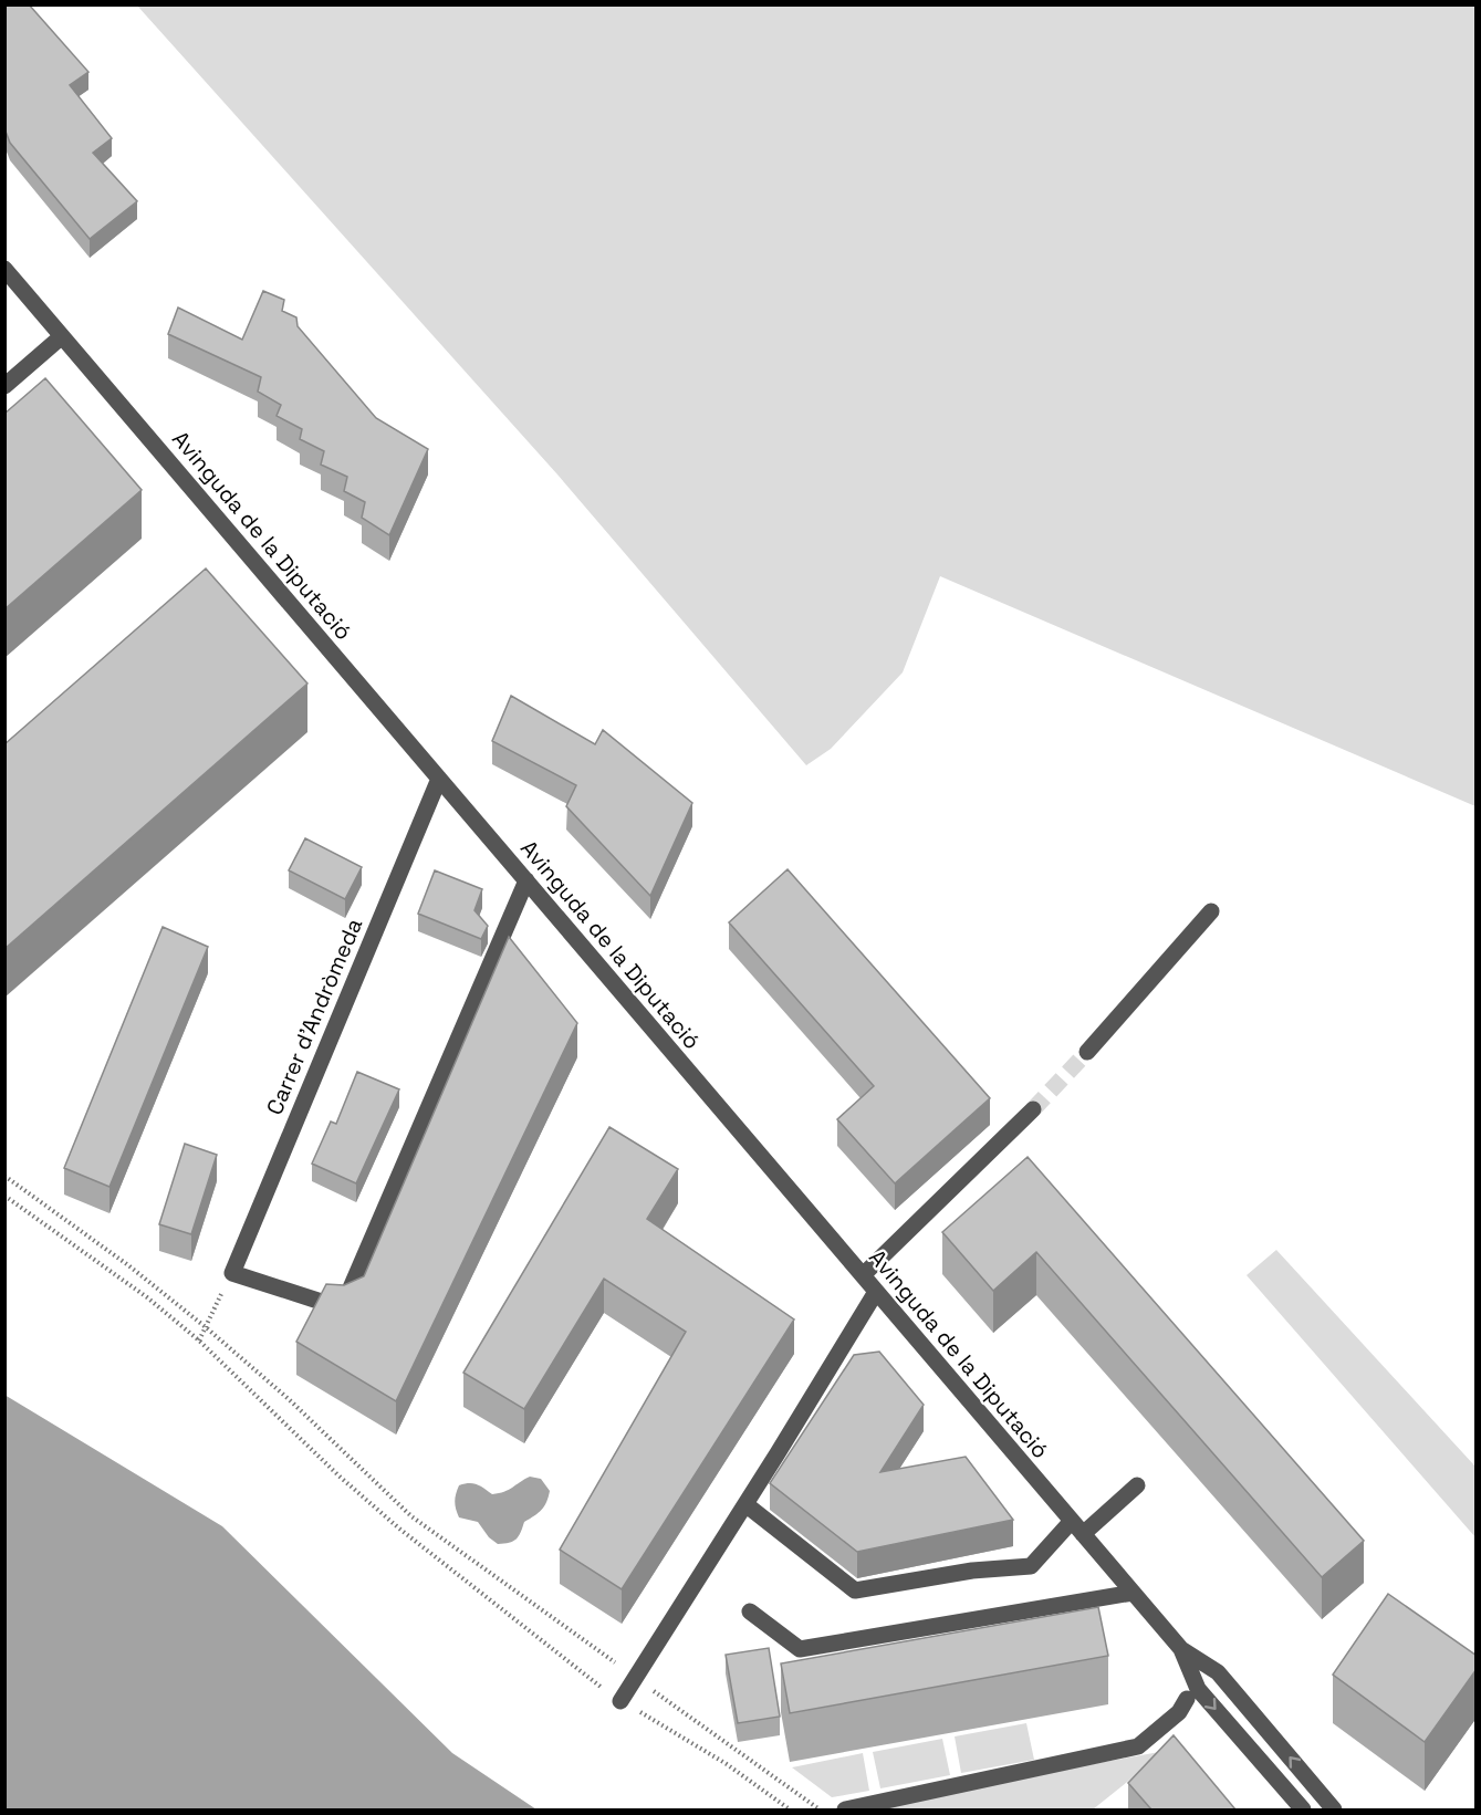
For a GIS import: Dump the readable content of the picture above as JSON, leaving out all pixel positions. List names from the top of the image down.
{
  "streets": {
    "street": ["Avinguda de la Diputació", "Carrer d'Andròmeda"]
  },
  "crossings": [
    ["Avinguda de la Diputació", "Carrer d'Andròmeda"]
  ]
}
